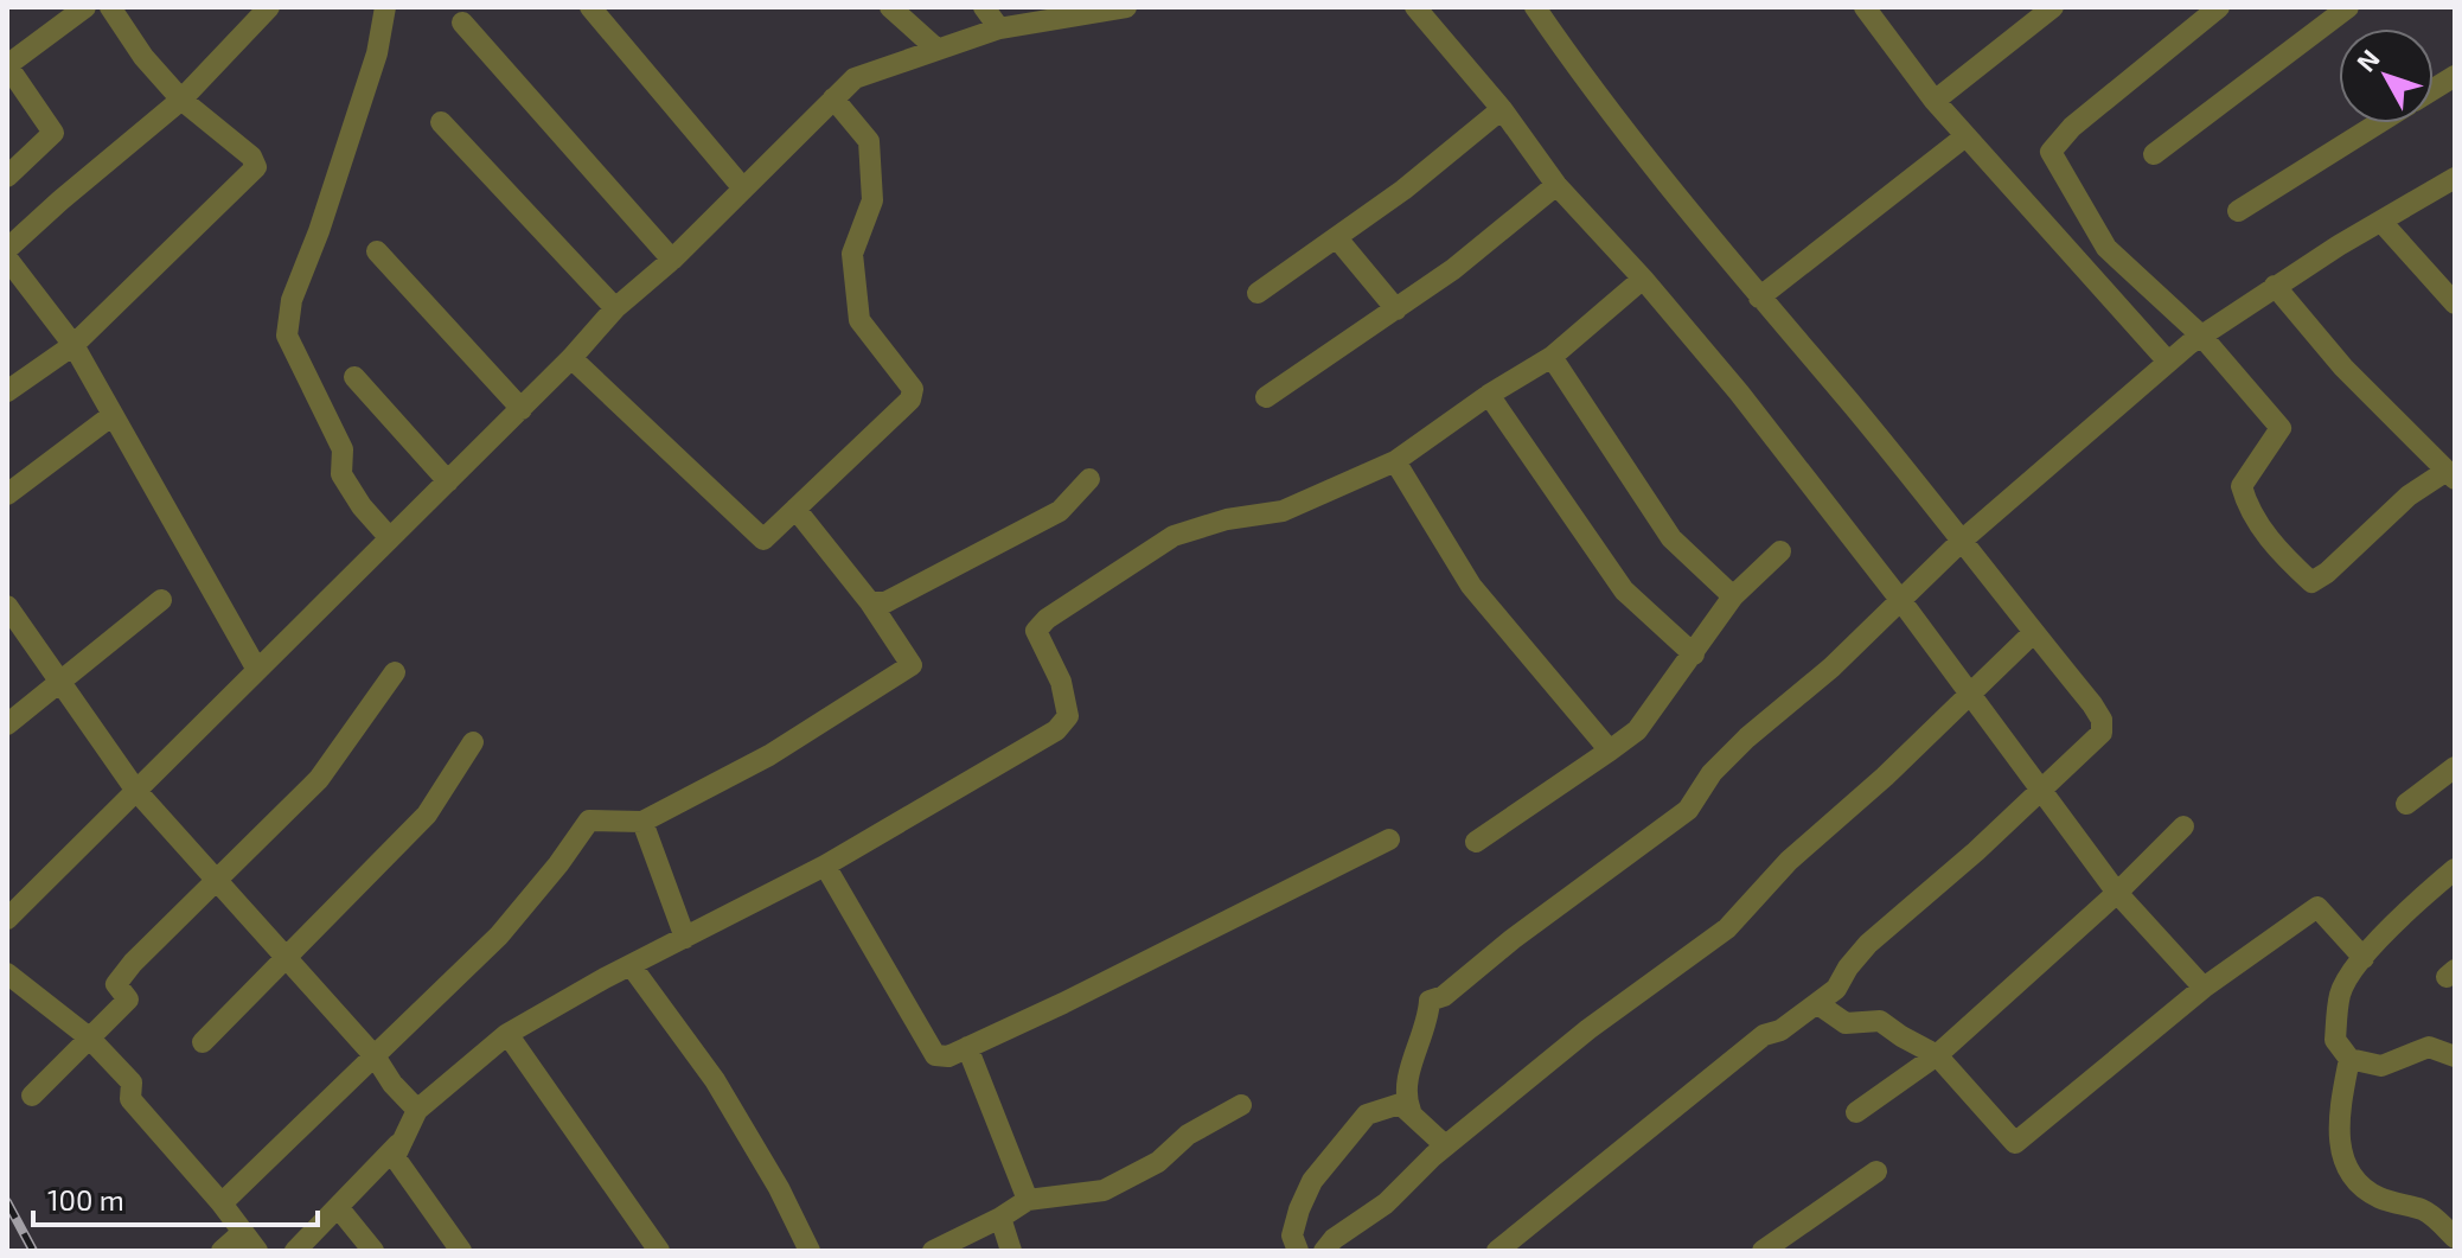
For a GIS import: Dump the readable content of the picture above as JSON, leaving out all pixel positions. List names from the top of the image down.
{
  "scale_bar": "100 m",
  "north": "top left"
}
